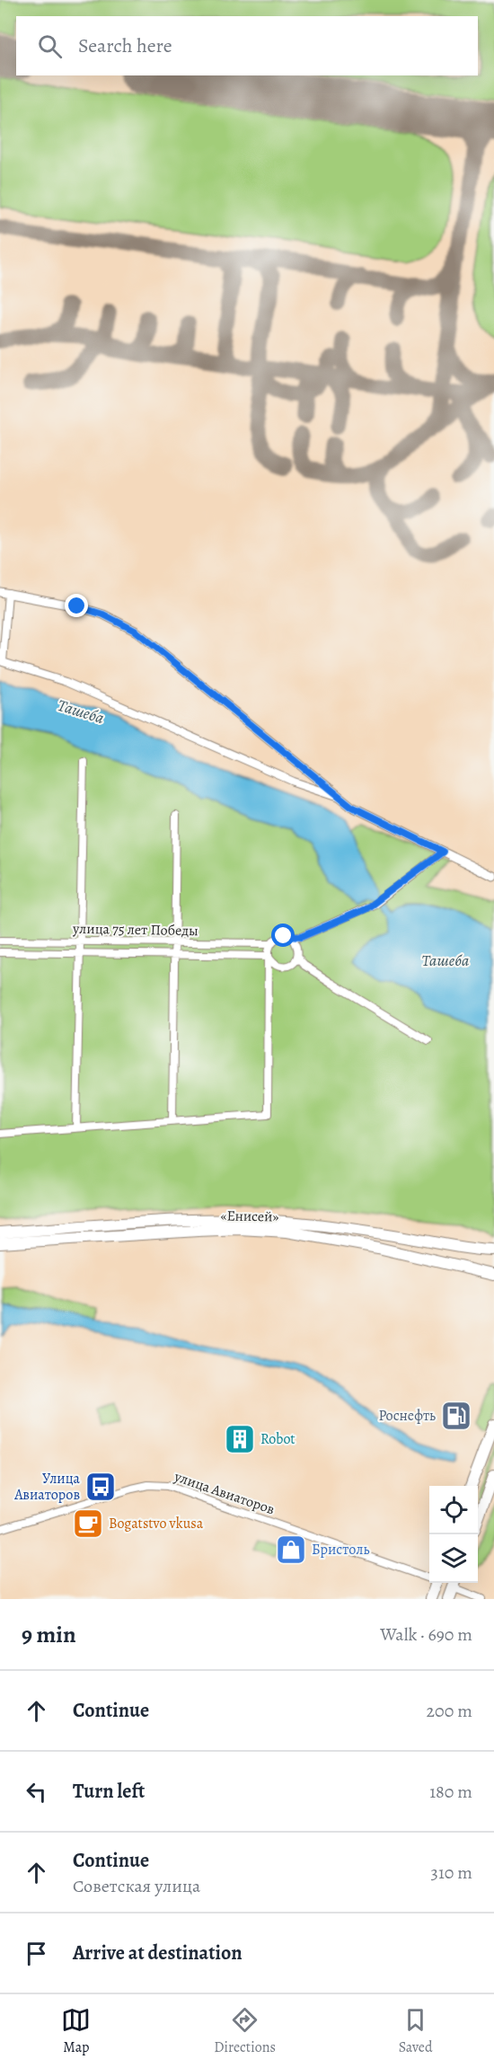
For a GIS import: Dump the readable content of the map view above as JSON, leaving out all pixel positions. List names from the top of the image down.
{
  "streets": {
    "main road": ["«Енисей»"],
    "street": ["улица 75 лет Победы", "улица Авиаторов"]
  },
  "water": ["Ташеба"],
  "places": {
    "fuel station": ["Роснефть"],
    "building": ["Robot"],
    "bus stop": ["Улица Авиаторов"],
    "cafe": ["Bogatstvo vkusa"],
    "shop": ["Бристоль"]
  },
  "page": {
    "search": "Search here",
    "heading": ["9 min", "Walk · 690 m"],
    "list": [
      ["Continue", "200 m"],
      ["Turn left", "180 m"],
      ["Continue", "Советская улица", "310 m"],
      "Arrive at destination"
    ],
    "nav": ["Map", "Directions", "Saved"]
  }
}
